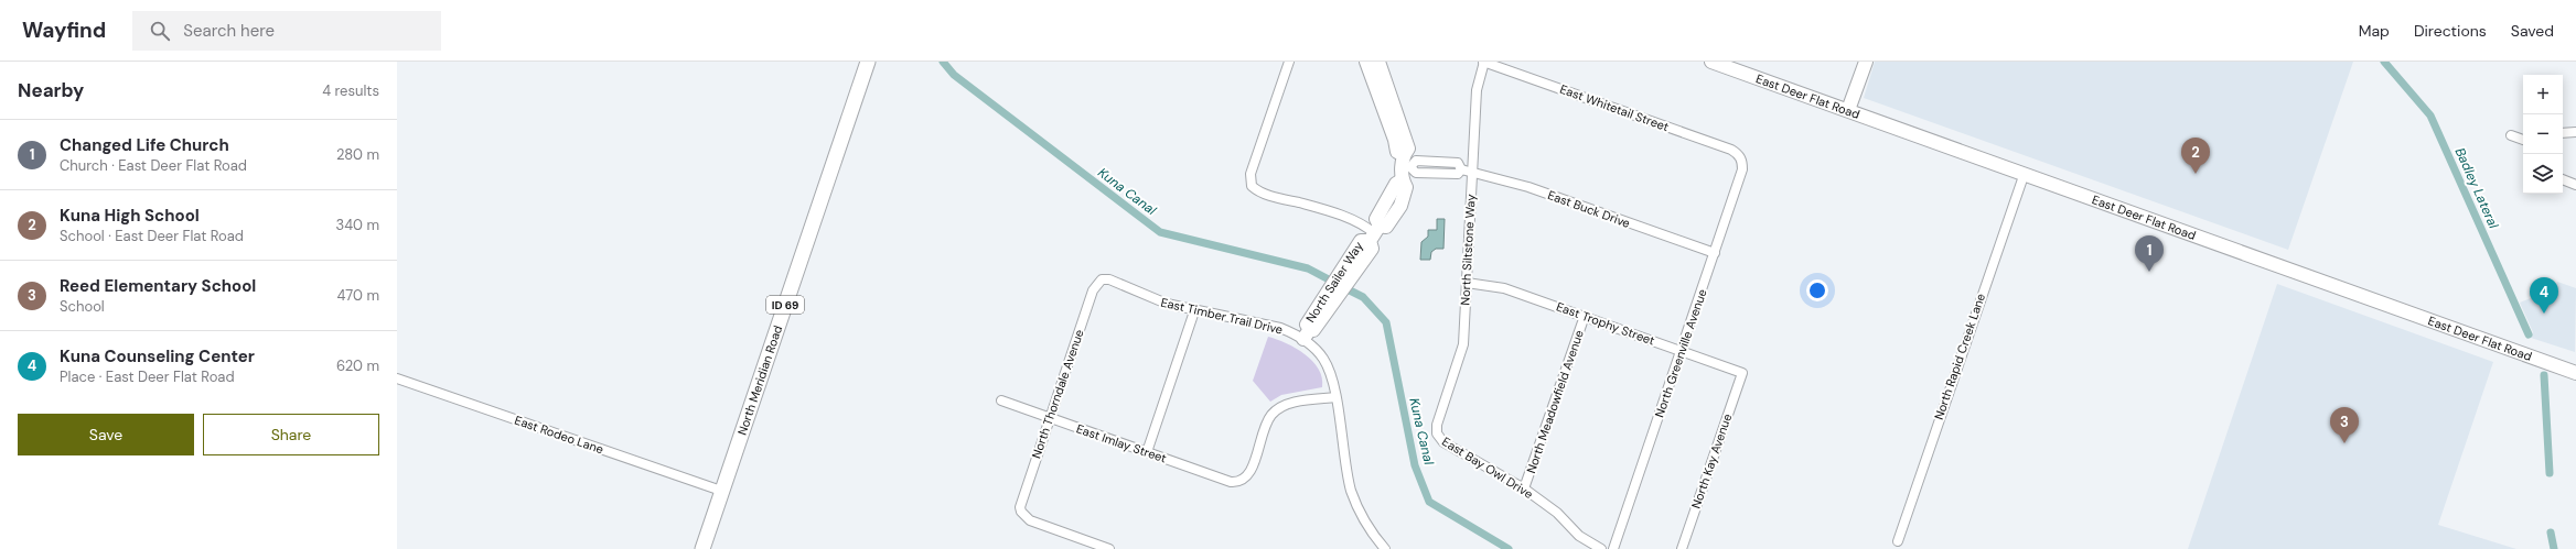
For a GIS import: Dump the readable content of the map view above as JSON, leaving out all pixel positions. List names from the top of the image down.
{
  "streets": {
    "main road": [
      "East Deer Flat Road",
      "North Sailer Way",
      "ID 69",
      "North Meridian Road"
    ],
    "street": [
      "East Whitetail Street",
      "East Buck Drive",
      "North Siltstone Way",
      "East Timber Trail Drive",
      "East Trophy Street",
      "North Greenville Avenue",
      "North Rapid Creek Lane",
      "North Thorndale Avenue",
      "North Meadowfield Avenue",
      "East Rodeo Lane",
      "East Imlay Street",
      "North Kay Avenue",
      "East Bay Owl Drive"
    ]
  },
  "crossings": [
    ["East Deer Flat Road", "North Rapid Creek Lane"],
    ["East Whitetail Street", "North Siltstone Way"],
    ["East Whitetail Street", "North Greenville Avenue"],
    ["East Buck Drive", "North Siltstone Way"],
    ["East Buck Drive", "North Greenville Avenue"],
    ["North Siltstone Way", "East Trophy Street"],
    ["North Siltstone Way", "East Bay Owl Drive"],
    ["North Sailer Way", "East Timber Trail Drive"],
    ["East Timber Trail Drive", "North Thorndale Avenue"],
    ["East Timber Trail Drive", "East Imlay Street"],
    ["East Trophy Street", "North Greenville Avenue"],
    ["East Trophy Street", "North Meadowfield Avenue"],
    ["East Trophy Street", "North Kay Avenue"],
    ["North Meridian Road", "East Rodeo Lane"],
    ["North Thorndale Avenue", "East Imlay Street"],
    ["North Meadowfield Avenue", "East Bay Owl Drive"]
  ],
  "water": ["Badley Lateral", "Kuna Canal"],
  "page": {
    "header": "Wayfind",
    "search": "Search here",
    "nav": ["Map", "Directions", "Saved"],
    "heading": ["Nearby", "4 results"],
    "map_buttons": ["+", "−"],
    "list": [
      {
        "mark": "1",
        "name": "Changed Life Church",
        "note": "Church · East Deer Flat Road",
        "value": "280 m"
      },
      {
        "mark": "2",
        "name": "Kuna High School",
        "note": "School · East Deer Flat Road",
        "value": "340 m"
      },
      {
        "mark": "3",
        "name": "Reed Elementary School",
        "note": "School",
        "value": "470 m"
      },
      {
        "mark": "4",
        "name": "Kuna Counseling Center",
        "note": "Place · East Deer Flat Road",
        "value": "620 m"
      }
    ],
    "pins": [
      "2",
      "1",
      "4",
      "3"
    ],
    "buttons": ["Save", "Share"]
  }
}
